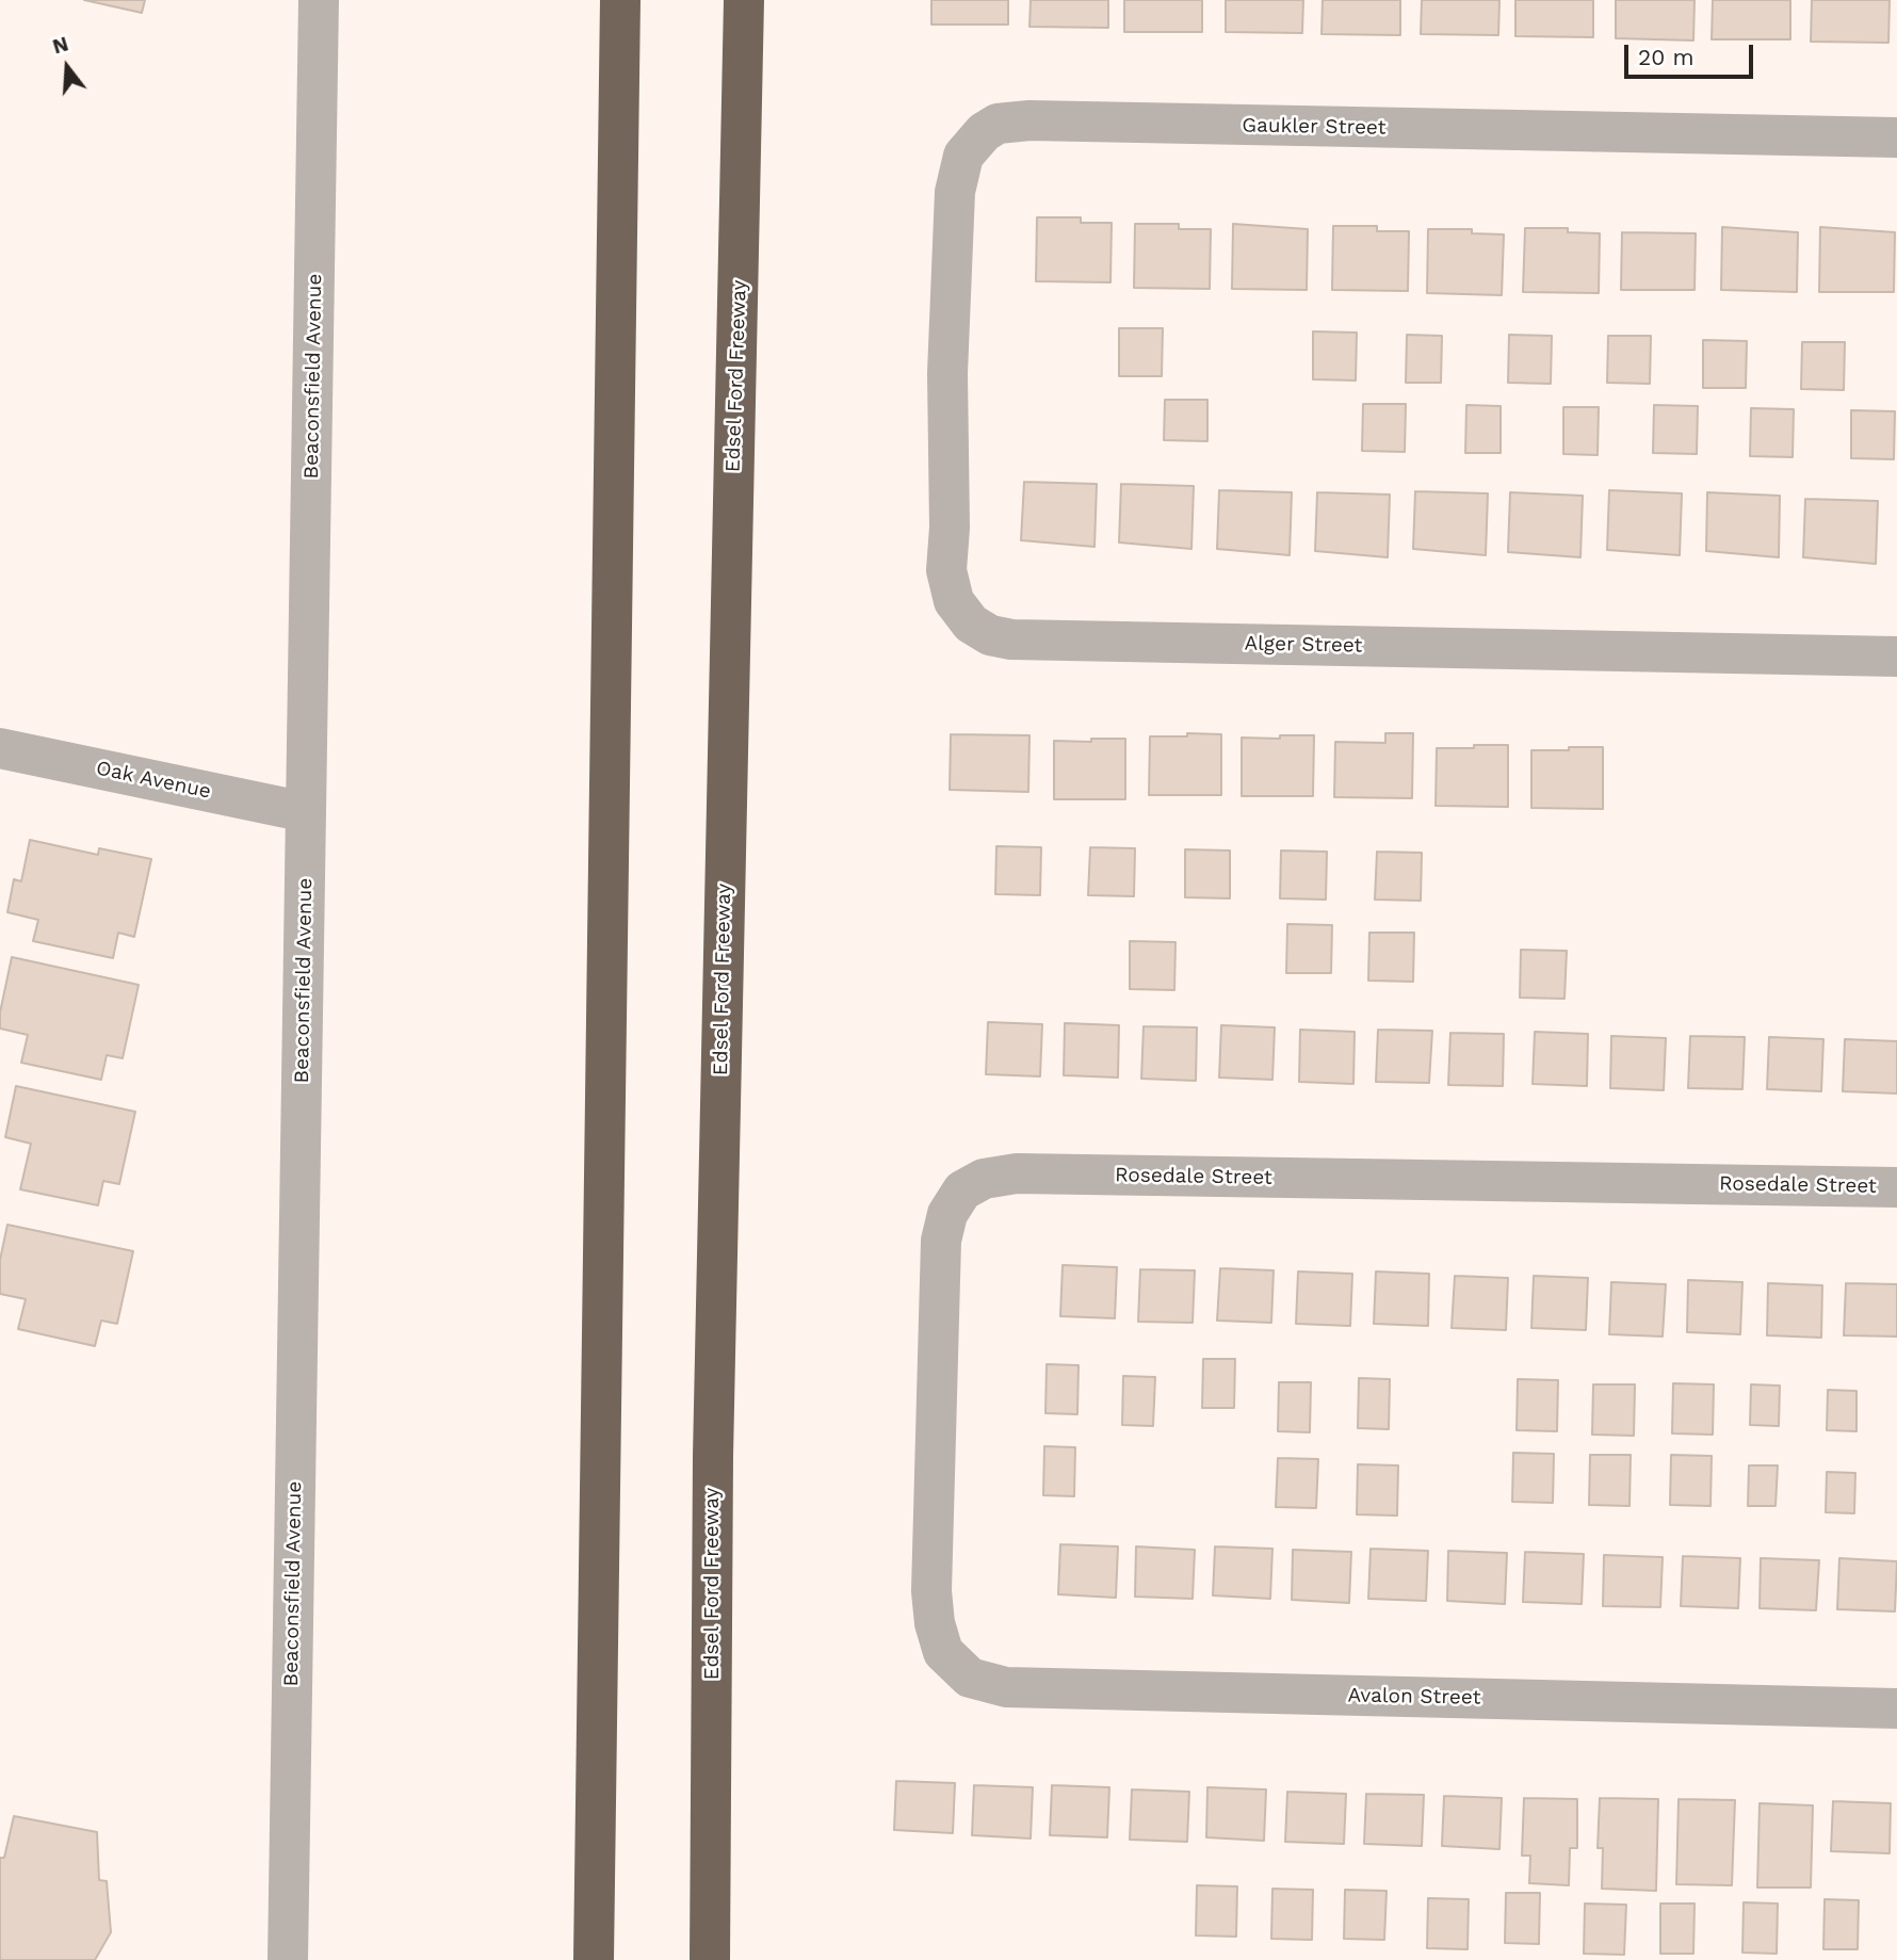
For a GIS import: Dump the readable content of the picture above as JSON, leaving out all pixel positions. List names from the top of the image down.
{
  "streets": {
    "highway": ["Edsel Ford Freeway"],
    "street": [
      "Gaukler Street",
      "Beaconsfield Avenue",
      "Alger Street",
      "Oak Avenue",
      "Rosedale Street",
      "Avalon Street"
    ]
  },
  "crossings": [
    ["Gaukler Street", "Alger Street"],
    ["Beaconsfield Avenue", "Oak Avenue"],
    ["Rosedale Street", "Avalon Street"]
  ],
  "scale_bar": "20 m",
  "north": "top"
}
